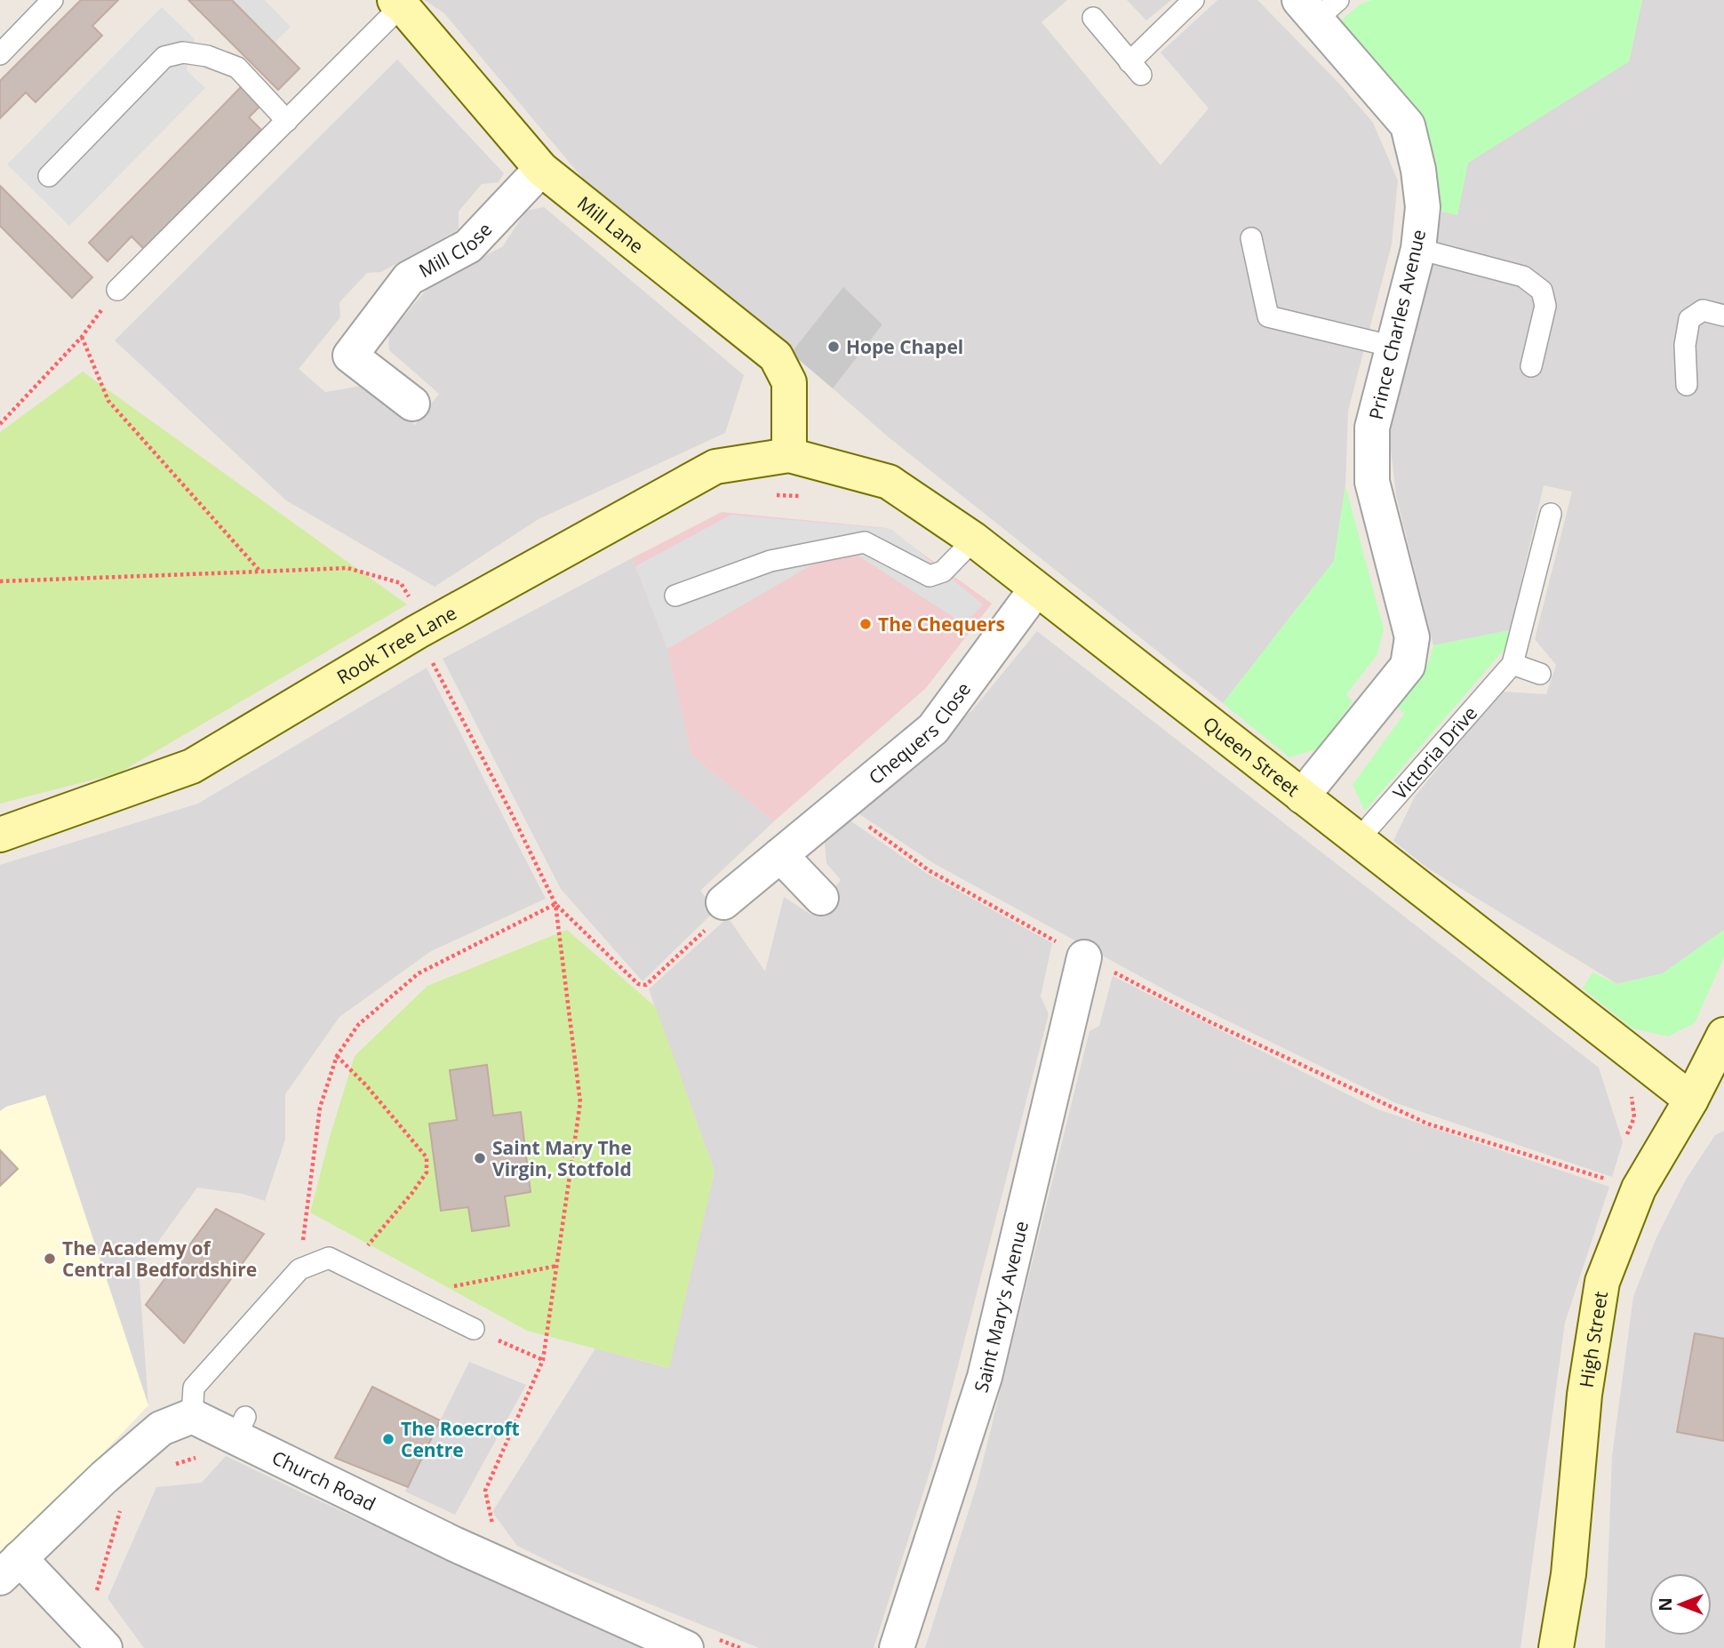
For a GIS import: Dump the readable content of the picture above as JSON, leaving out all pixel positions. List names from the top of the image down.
{
  "streets": {
    "street": [
      "Mill Lane",
      "Mill Close",
      "Prince Charles Avenue",
      "Rook Tree Lane",
      "Chequers Close",
      "Queen Street",
      "Saint Mary's Avenue",
      "High Street",
      "Church Road"
    ],
    "lane": ["Victoria Drive"]
  },
  "crossings": [
    ["Mill Lane", "Mill Close"],
    ["Mill Lane", "Rook Tree Lane"],
    ["Mill Lane", "Queen Street"],
    ["Prince Charles Avenue", "Queen Street"],
    ["Rook Tree Lane", "Queen Street"],
    ["Chequers Close", "Queen Street"],
    ["Victoria Drive", "Queen Street"],
    ["Queen Street", "High Street"]
  ],
  "places": [
    "Hope Chapel",
    "The Chequers",
    "Saint Mary The Virgin, Stotfold",
    "The Academy of Central Bedfordshire",
    "The Roecroft Centre"
  ],
  "north": "left"
}
